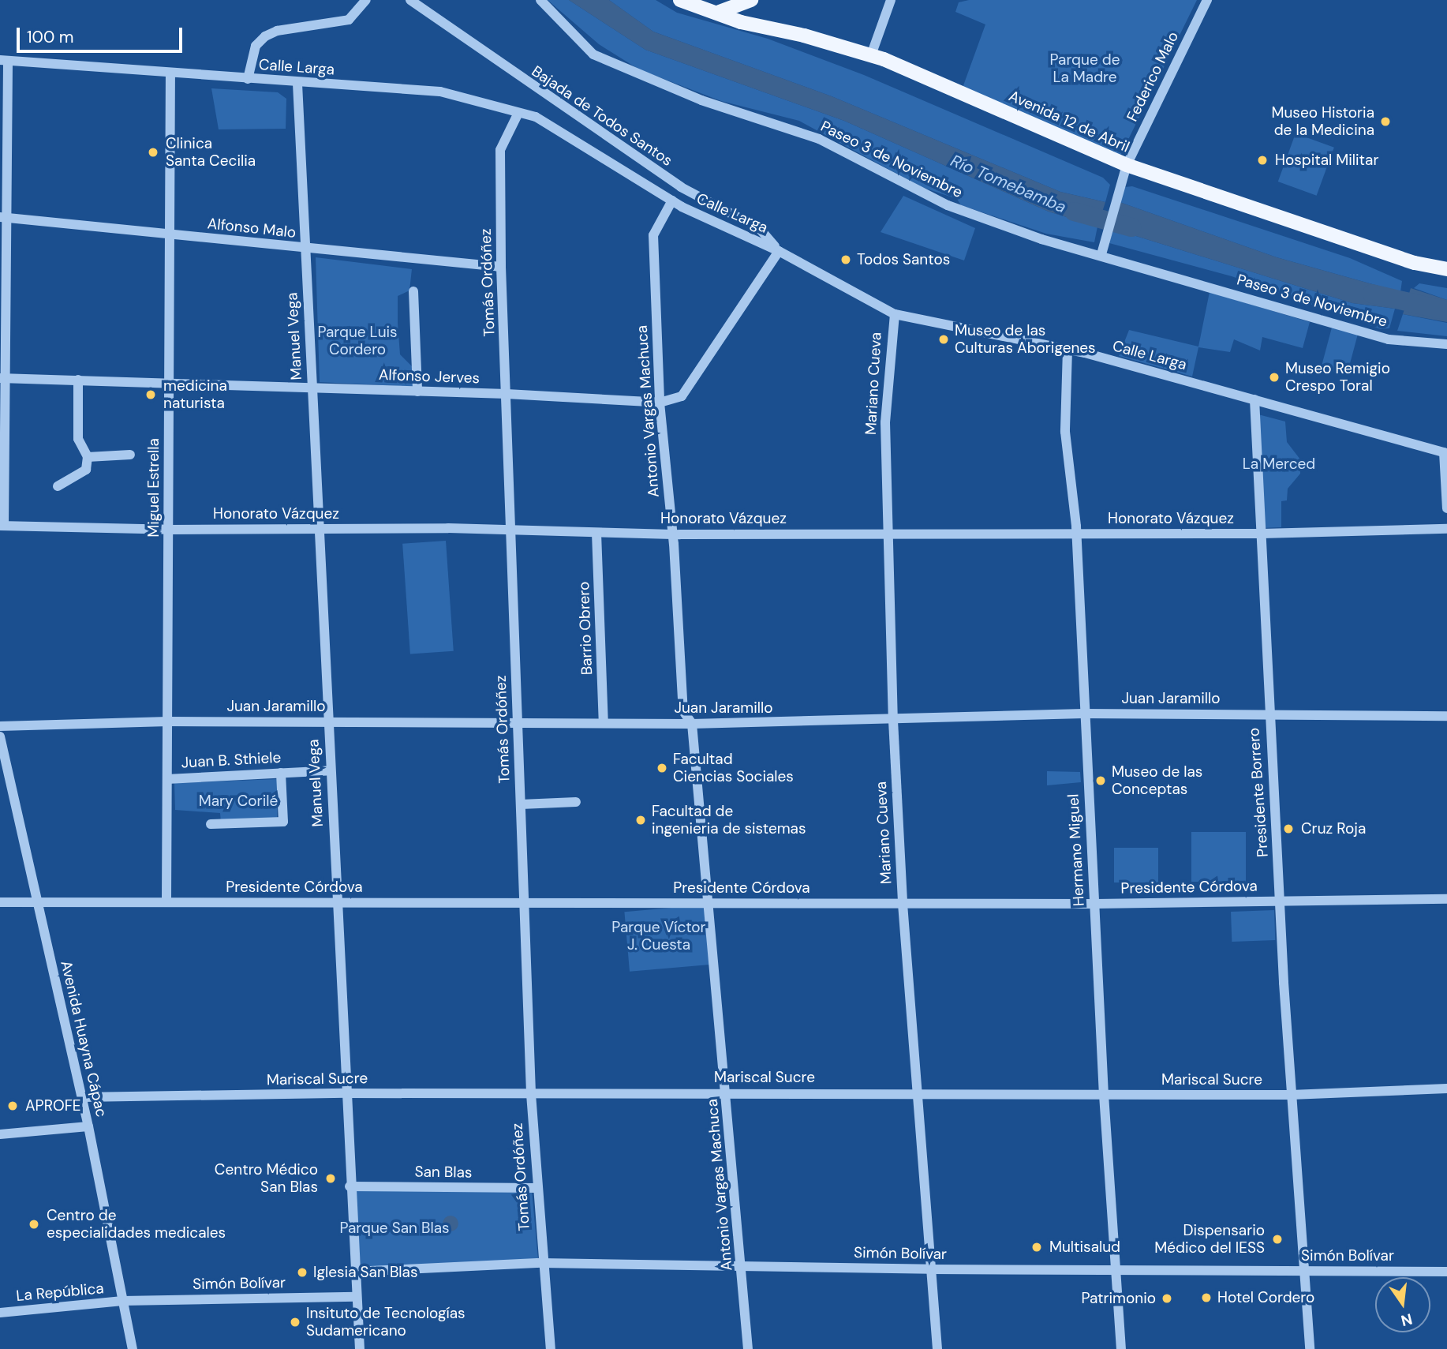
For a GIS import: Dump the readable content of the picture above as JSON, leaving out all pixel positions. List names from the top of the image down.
{
  "streets": {
    "main road": ["Avenida 12 de Abril"],
    "street": [
      "Calle Larga",
      "Federico Malo",
      "Bajada de Todos Santos",
      "Paseo 3 de Noviembre",
      "Alfonso Malo",
      "Tomás Ordóñez",
      "Manuel Vega",
      "Alfonso Jerves",
      "Mariano Cueva",
      "Antonio Vargas Machuca",
      "Miguel Estrella",
      "Honorato Vázquez",
      "Barrio Obrero",
      "Juan Jaramillo",
      "Juan B. Sthiele",
      "Presidente Borrero",
      "Hermano Miguel",
      "Presidente Córdova",
      "Avenida Huayna Cápac",
      "Mariscal Sucre",
      "San Blas",
      "Simón Bolívar",
      "La República"
    ]
  },
  "crossings": [
    ["Calle Larga", "Bajada de Todos Santos"],
    ["Calle Larga", "Tomás Ordóñez"],
    ["Calle Larga", "Manuel Vega"],
    ["Calle Larga", "Alfonso Jerves"],
    ["Calle Larga", "Mariano Cueva"],
    ["Calle Larga", "Antonio Vargas Machuca"],
    ["Calle Larga", "Miguel Estrella"],
    ["Calle Larga", "Presidente Borrero"],
    ["Calle Larga", "Hermano Miguel"],
    ["Federico Malo", "Avenida 12 de Abril"],
    ["Federico Malo", "Paseo 3 de Noviembre"],
    ["Bajada de Todos Santos", "Alfonso Jerves"],
    ["Alfonso Malo", "Tomás Ordóñez"],
    ["Alfonso Malo", "Manuel Vega"],
    ["Alfonso Malo", "Miguel Estrella"],
    ["Tomás Ordóñez", "Alfonso Jerves"],
    ["Tomás Ordóñez", "Honorato Vázquez"],
    ["Tomás Ordóñez", "Juan Jaramillo"],
    ["Tomás Ordóñez", "Presidente Córdova"],
    ["Tomás Ordóñez", "Mariscal Sucre"],
    ["Tomás Ordóñez", "San Blas"],
    ["Tomás Ordóñez", "Simón Bolívar"],
    ["Manuel Vega", "Alfonso Jerves"],
    ["Manuel Vega", "Honorato Vázquez"],
    ["Manuel Vega", "Juan Jaramillo"],
    ["Manuel Vega", "Juan B. Sthiele"],
    ["Manuel Vega", "Presidente Córdova"],
    ["Manuel Vega", "Mariscal Sucre"],
    ["Manuel Vega", "San Blas"],
    ["Manuel Vega", "Simón Bolívar"],
    ["Alfonso Jerves", "Antonio Vargas Machuca"],
    ["Alfonso Jerves", "Miguel Estrella"],
    ["Mariano Cueva", "Honorato Vázquez"],
    ["Mariano Cueva", "Juan Jaramillo"],
    ["Mariano Cueva", "Presidente Córdova"],
    ["Mariano Cueva", "Mariscal Sucre"],
    ["Mariano Cueva", "Simón Bolívar"],
    ["Antonio Vargas Machuca", "Honorato Vázquez"],
    ["Antonio Vargas Machuca", "Juan Jaramillo"],
    ["Antonio Vargas Machuca", "Presidente Córdova"],
    ["Antonio Vargas Machuca", "Mariscal Sucre"],
    ["Antonio Vargas Machuca", "Simón Bolívar"],
    ["Miguel Estrella", "Honorato Vázquez"],
    ["Miguel Estrella", "Juan Jaramillo"],
    ["Miguel Estrella", "Juan B. Sthiele"],
    ["Miguel Estrella", "Presidente Córdova"],
    ["Honorato Vázquez", "Barrio Obrero"],
    ["Honorato Vázquez", "Presidente Borrero"],
    ["Honorato Vázquez", "Hermano Miguel"],
    ["Barrio Obrero", "Juan Jaramillo"],
    ["Juan Jaramillo", "Presidente Borrero"],
    ["Juan Jaramillo", "Hermano Miguel"],
    ["Presidente Borrero", "Presidente Córdova"],
    ["Presidente Borrero", "Mariscal Sucre"],
    ["Presidente Borrero", "Simón Bolívar"],
    ["Hermano Miguel", "Presidente Córdova"],
    ["Hermano Miguel", "Mariscal Sucre"],
    ["Hermano Miguel", "Simón Bolívar"],
    ["Presidente Córdova", "Avenida Huayna Cápac"],
    ["Avenida Huayna Cápac", "Mariscal Sucre"],
    ["Avenida Huayna Cápac", "Simón Bolívar"],
    ["Avenida Huayna Cápac", "La República"],
    ["Simón Bolívar", "La República"]
  ],
  "water": ["Río Tomebamba"],
  "parks": [
    "Parque de La Madre",
    "Parque Luis Cordero",
    "La Merced",
    "Mary Corilé",
    "Parque Víctor J. Cuesta",
    "Parque San Blas"
  ],
  "places": [
    "Museo Historia de la Medicina",
    "Clinica Santa Cecilia",
    "Hospital Militar",
    "Todos Santos",
    "Museo de las Culturas Aborigenes",
    "Museo Remigio Crespo Toral",
    "medicina naturista",
    "Facultad Ciencias Sociales",
    "Museo de las Conceptas",
    "Facultad de ingenieria de sistemas",
    "Cruz Roja",
    "APROFE",
    "Centro Médico San Blas",
    "Centro de especialidades medicales",
    "Dispensario Médico del IESS",
    "Multisalud",
    "Iglesia San Blas",
    "Hotel Cordero",
    "Patrimonio",
    "Insituto de Tecnologías Sudamericano"
  ],
  "scale_bar": "100 m",
  "north": "bottom"
}
